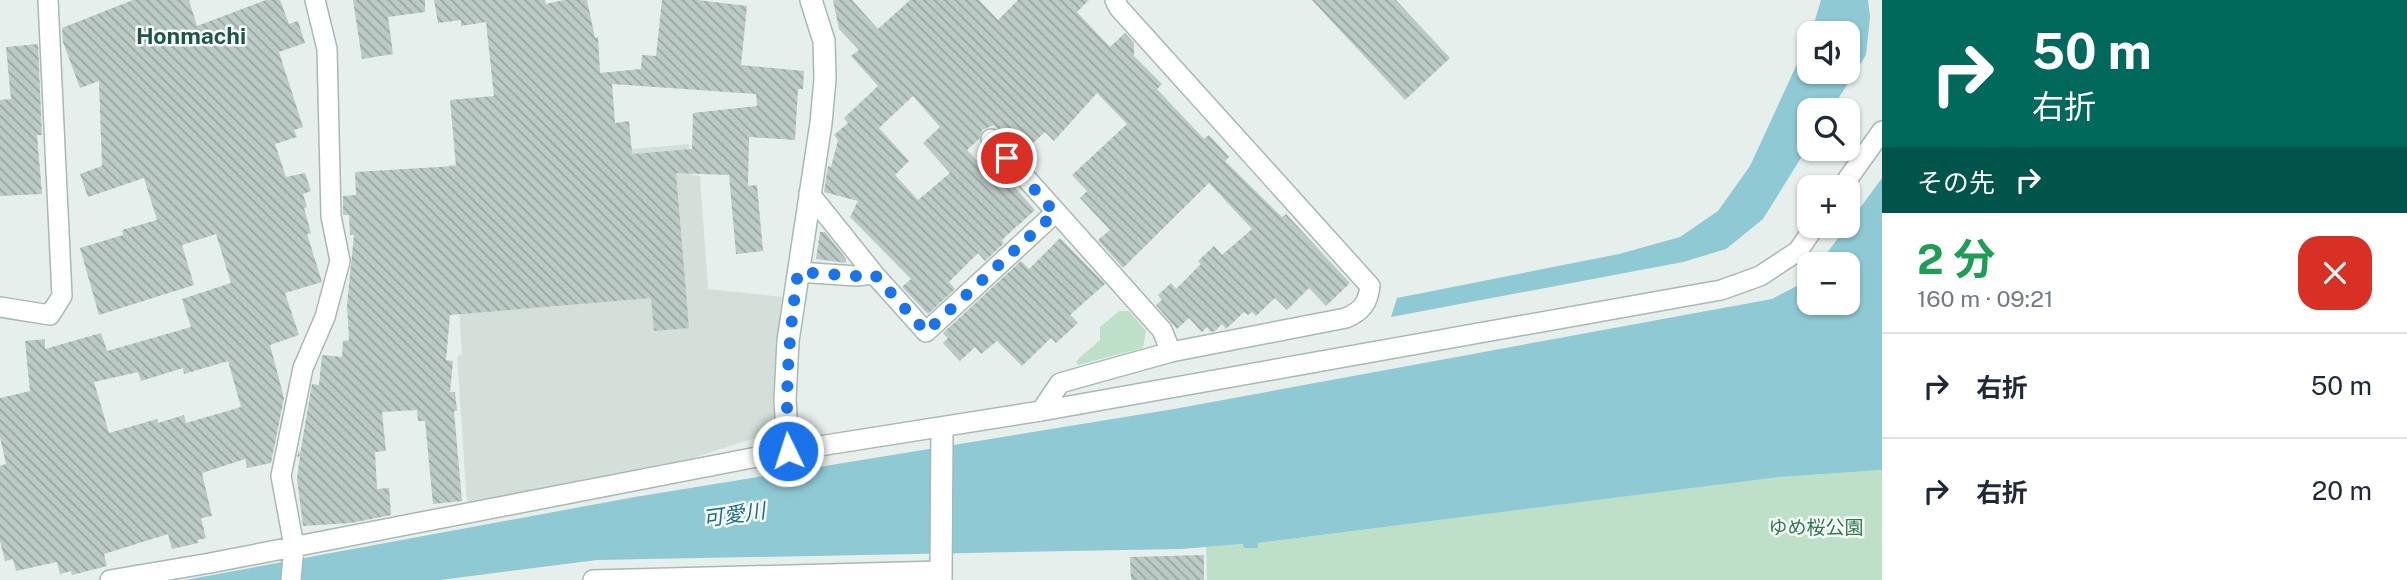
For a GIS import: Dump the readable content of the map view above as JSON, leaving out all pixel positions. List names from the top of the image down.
{
  "districts": ["Honmachi"],
  "water": ["可愛川"],
  "parks": ["ゆめ桜公園"],
  "page": {
    "turn": ["50 m", "右折"],
    "map_buttons": ["+", "−"],
    "then": "その先",
    "heading": ["2 分", "160 m · 09:21"],
    "list": [
      {
        "name": "右折",
        "value": "50 m"
      },
      {
        "name": "右折",
        "value": "20 m"
      }
    ]
  }
}
